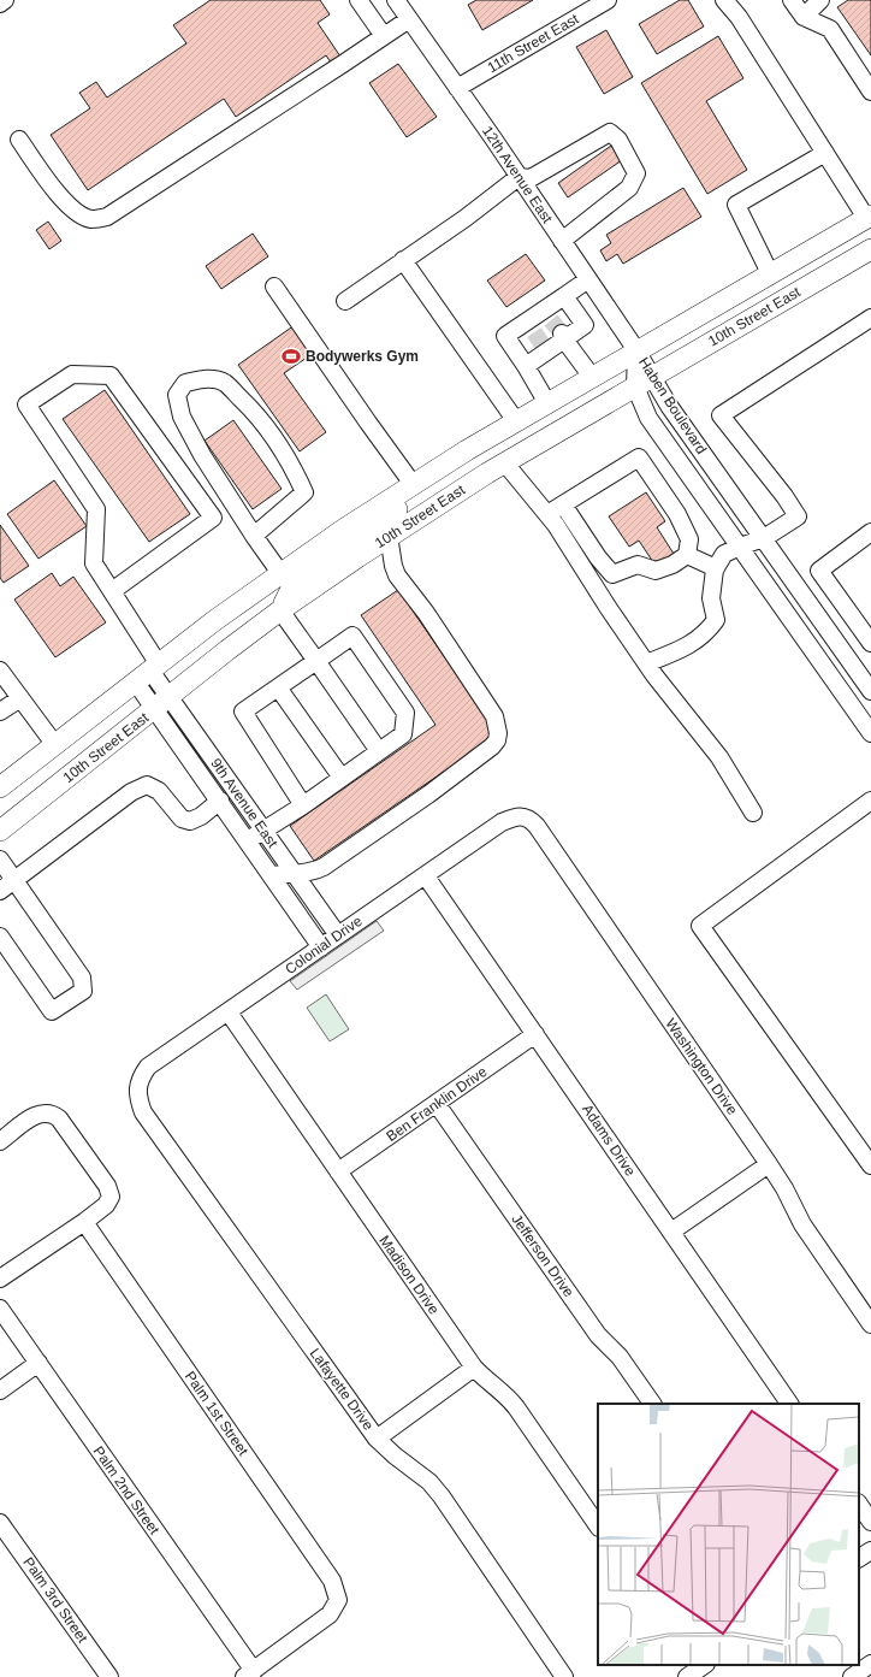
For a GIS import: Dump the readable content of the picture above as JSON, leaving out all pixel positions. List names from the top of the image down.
{
  "streets": {
    "main road": ["10th Street East"],
    "street": [
      "11th Street East",
      "12th Avenue East",
      "Haben Boulevard",
      "9th Avenue East",
      "Colonial Drive",
      "Washington Drive",
      "Ben Franklin Drive",
      "Adams Drive",
      "Jefferson Drive",
      "Madison Drive",
      "Lafayette Drive",
      "Palm 1st Street",
      "Palm 2nd Street",
      "Palm 3rd Street"
    ]
  },
  "crossings": [
    ["11th Street East", "12th Avenue East"],
    ["12th Avenue East", "10th Street East"],
    ["12th Avenue East", "Haben Boulevard"],
    ["10th Street East", "Haben Boulevard"],
    ["10th Street East", "9th Avenue East"],
    ["9th Avenue East", "Colonial Drive"],
    ["Colonial Drive", "Washington Drive"],
    ["Colonial Drive", "Adams Drive"],
    ["Colonial Drive", "Madison Drive"],
    ["Colonial Drive", "Lafayette Drive"],
    ["Ben Franklin Drive", "Adams Drive"],
    ["Ben Franklin Drive", "Jefferson Drive"],
    ["Ben Franklin Drive", "Madison Drive"],
    ["Palm 1st Street", "Palm 2nd Street"]
  ],
  "places": {
    "sports": ["Bodywerks Gym"]
  }
}
